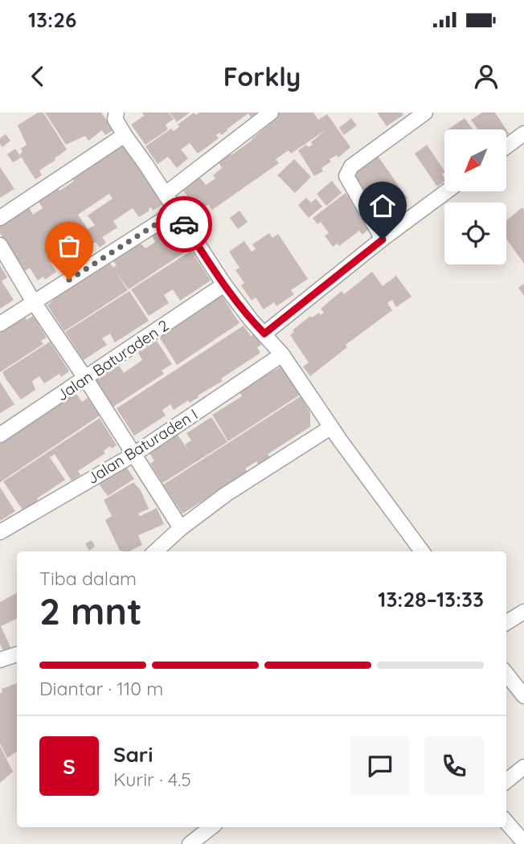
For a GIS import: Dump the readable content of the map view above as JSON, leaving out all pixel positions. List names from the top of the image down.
{
  "streets": {
    "street": ["Jalan Baturaden 2", "Jalan Baturaden I"]
  },
  "north": "bottom left",
  "page": {
    "status": "13:26",
    "header": "Forkly",
    "heading": ["2 mnt", "Tiba dalam", "13:28–13:33"],
    "panel": ["Sari", "Kurir · 4.5"],
    "bar": "Diantar · 110 m",
    "round": "S"
  }
}
